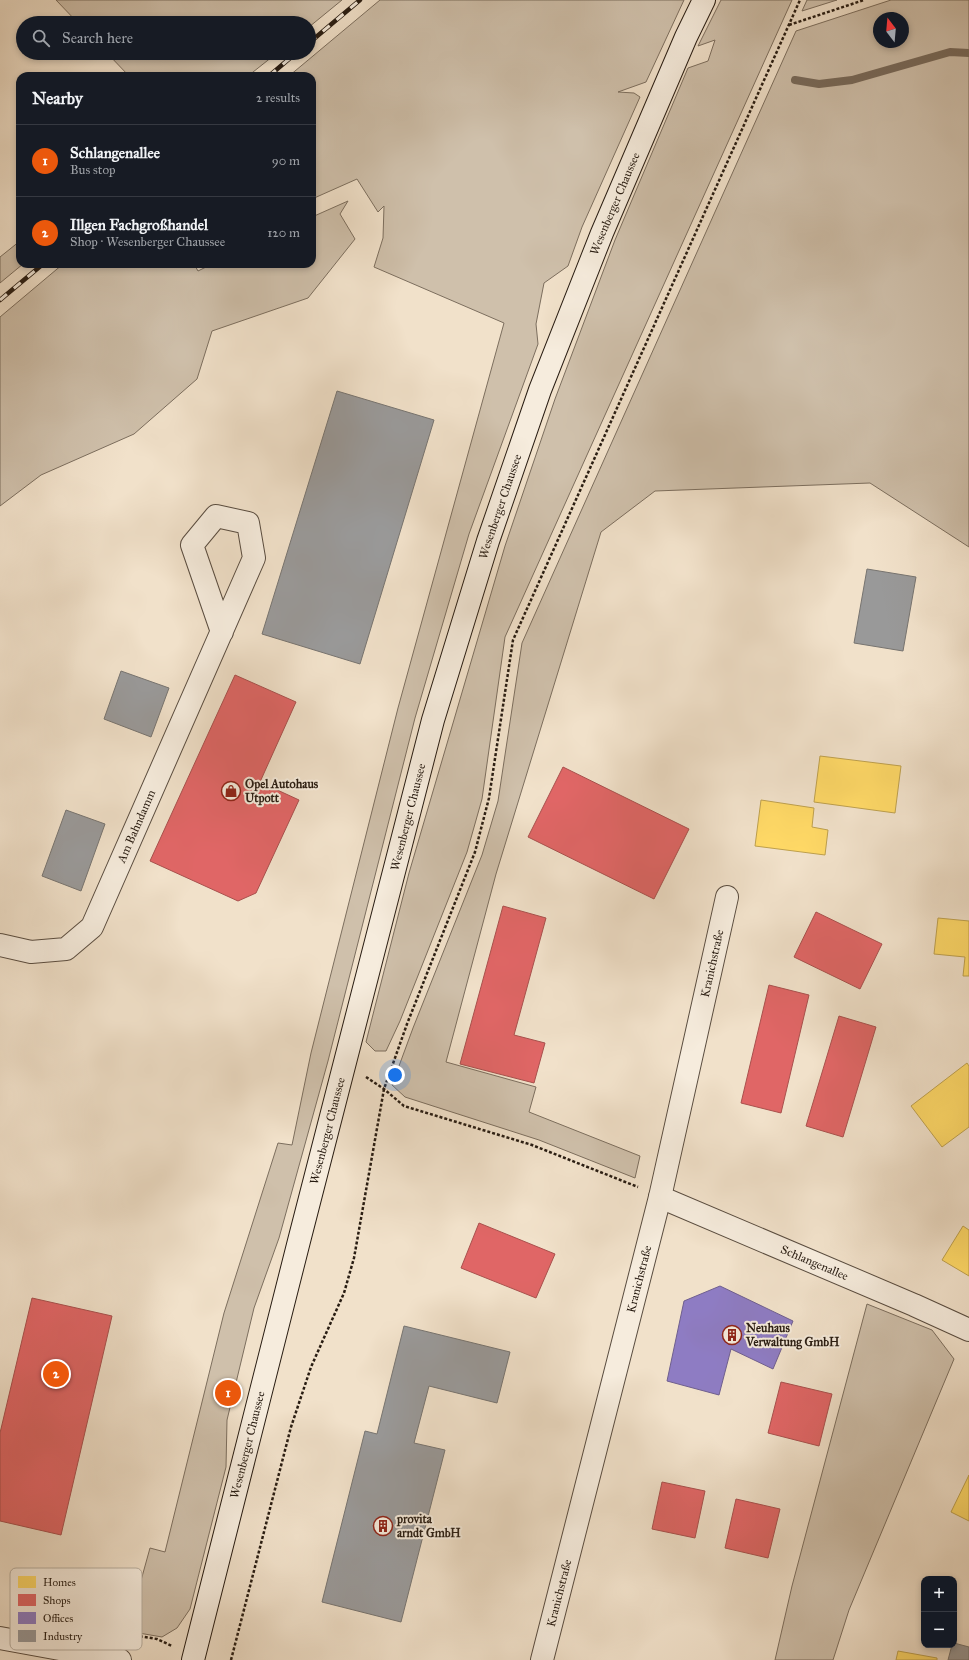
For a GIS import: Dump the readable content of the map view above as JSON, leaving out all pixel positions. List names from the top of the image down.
{
  "streets": {
    "street": [
      "Wesenberger Chaussee",
      "Am Bahndamm",
      "Kranichstraße",
      "Schlangenallee"
    ]
  },
  "crossings": [
    ["Kranichstraße", "Schlangenallee"]
  ],
  "places": {
    "shop": ["Opel Autohaus Utpott"],
    "building": ["Neuhaus Verwaltung GmbH", "provita arndt GmbH"]
  },
  "legend": [
    "Homes",
    "Shops",
    "Offices",
    "Industry"
  ],
  "north": "top",
  "page": {
    "search": "Search here",
    "heading": ["Nearby", "2 results"],
    "list": [
      {
        "mark": "1",
        "name": "Schlangenallee",
        "note": "Bus stop",
        "value": "90 m"
      },
      {
        "mark": "2",
        "name": "Illgen Fachgroßhandel",
        "note": "Shop · Wesenberger Chaussee",
        "value": "120 m"
      }
    ],
    "pins": ["2", "1"],
    "map_buttons": ["+", "−"]
  }
}
